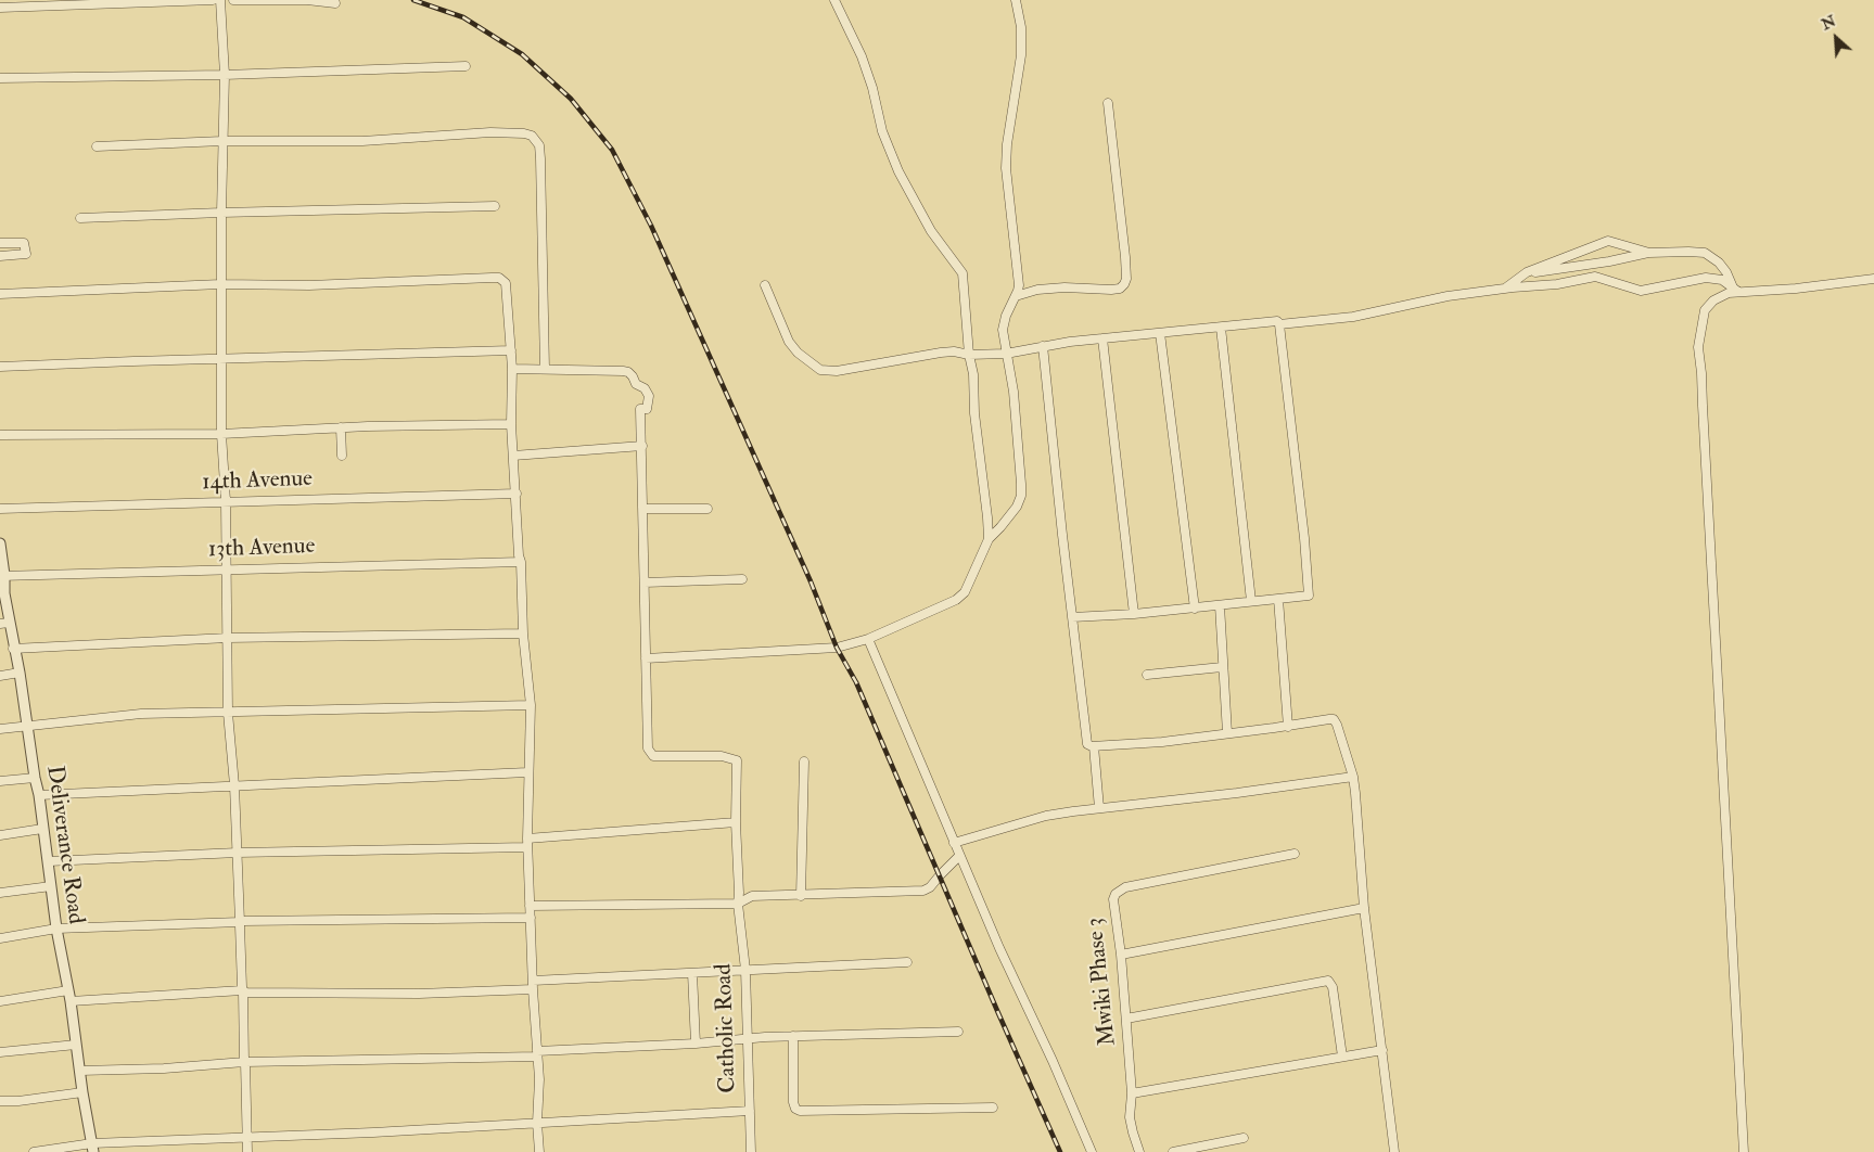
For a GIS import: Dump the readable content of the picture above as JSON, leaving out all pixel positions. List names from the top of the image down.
{
  "streets": {
    "street": [
      "14th Avenue",
      "13th Avenue",
      "Deliverance Road",
      "Mwiki Phase 3",
      "Catholic Road"
    ]
  },
  "crossings": [
    ["13th Avenue", "Deliverance Road"]
  ],
  "north": "top left"
}
